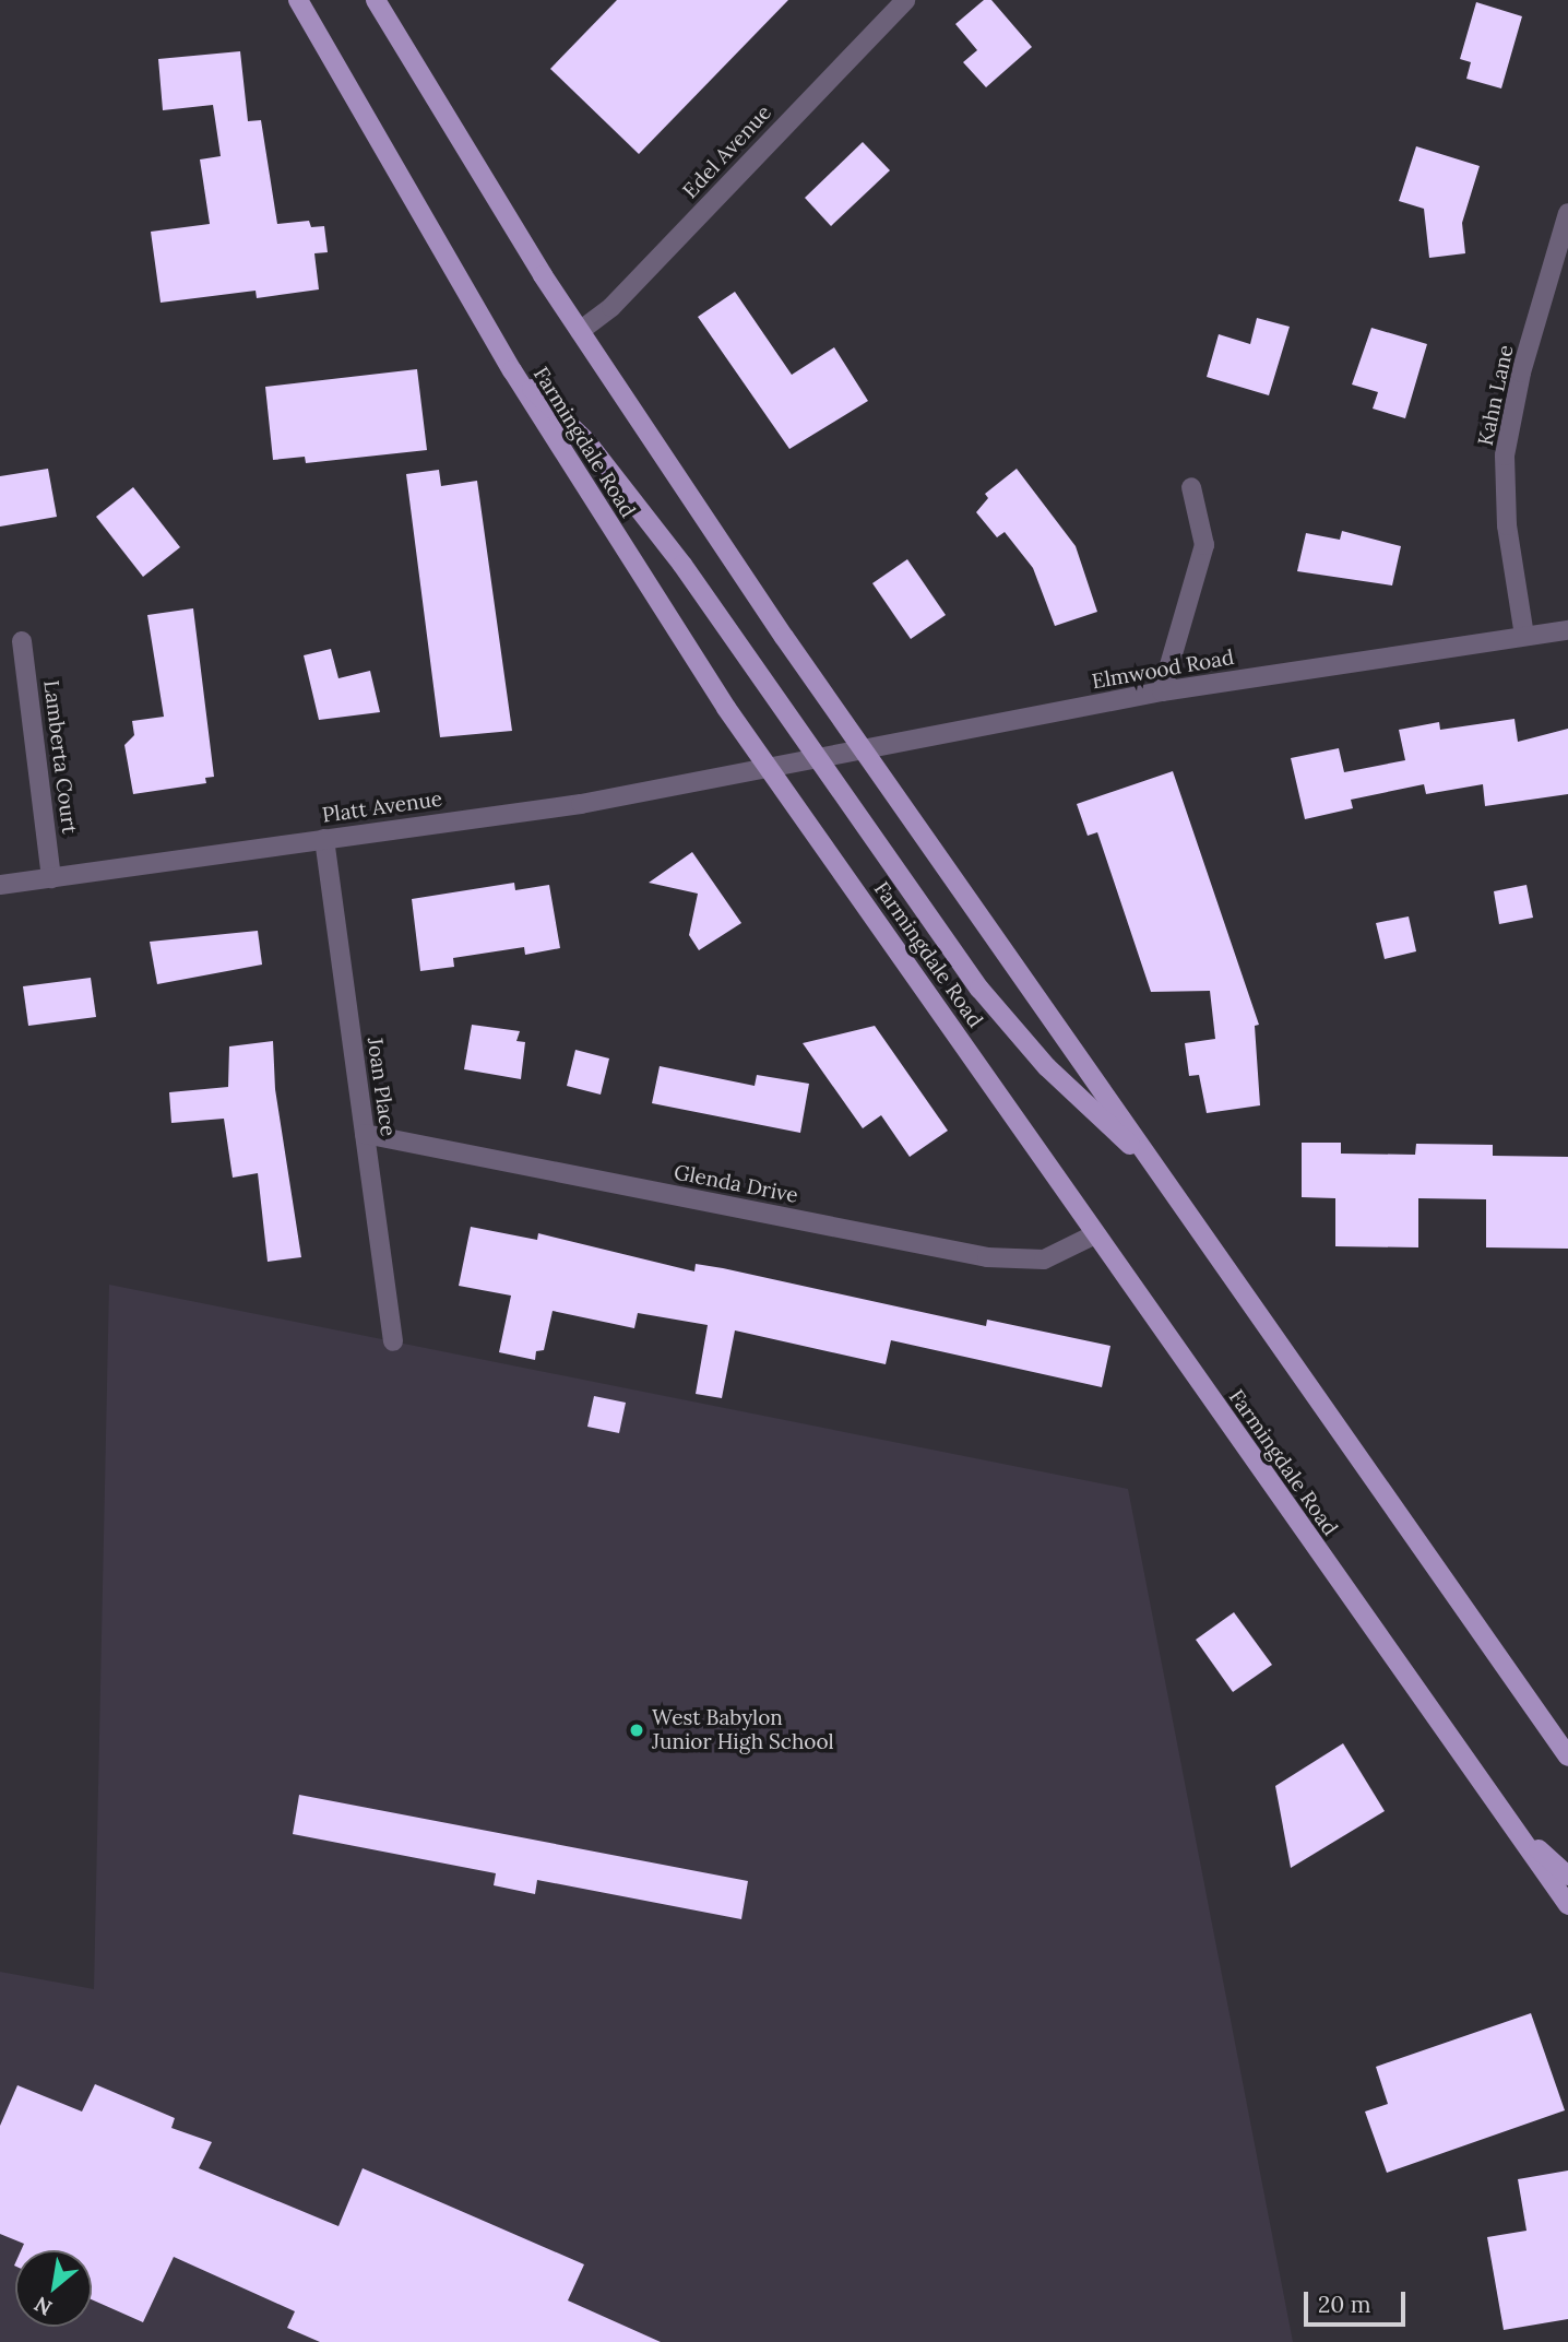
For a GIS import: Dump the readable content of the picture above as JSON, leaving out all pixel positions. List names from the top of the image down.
{
  "streets": {
    "main road": ["Farmingdale Road"],
    "street": [
      "Edel Avenue",
      "Kahn Lane",
      "Elmwood Road",
      "Lamberta Court",
      "Platt Avenue",
      "Joan Place",
      "Glenda Drive"
    ]
  },
  "crossings": [
    ["Kahn Lane", "Elmwood Road"],
    ["Farmingdale Road", "Elmwood Road"],
    ["Farmingdale Road", "Platt Avenue"],
    ["Farmingdale Road", "Glenda Drive"],
    ["Elmwood Road", "Platt Avenue"],
    ["Lamberta Court", "Platt Avenue"],
    ["Platt Avenue", "Joan Place"],
    ["Joan Place", "Glenda Drive"]
  ],
  "places": ["West Babylon Junior High School"],
  "scale_bar": "20 m",
  "north": "bottom left"
}
